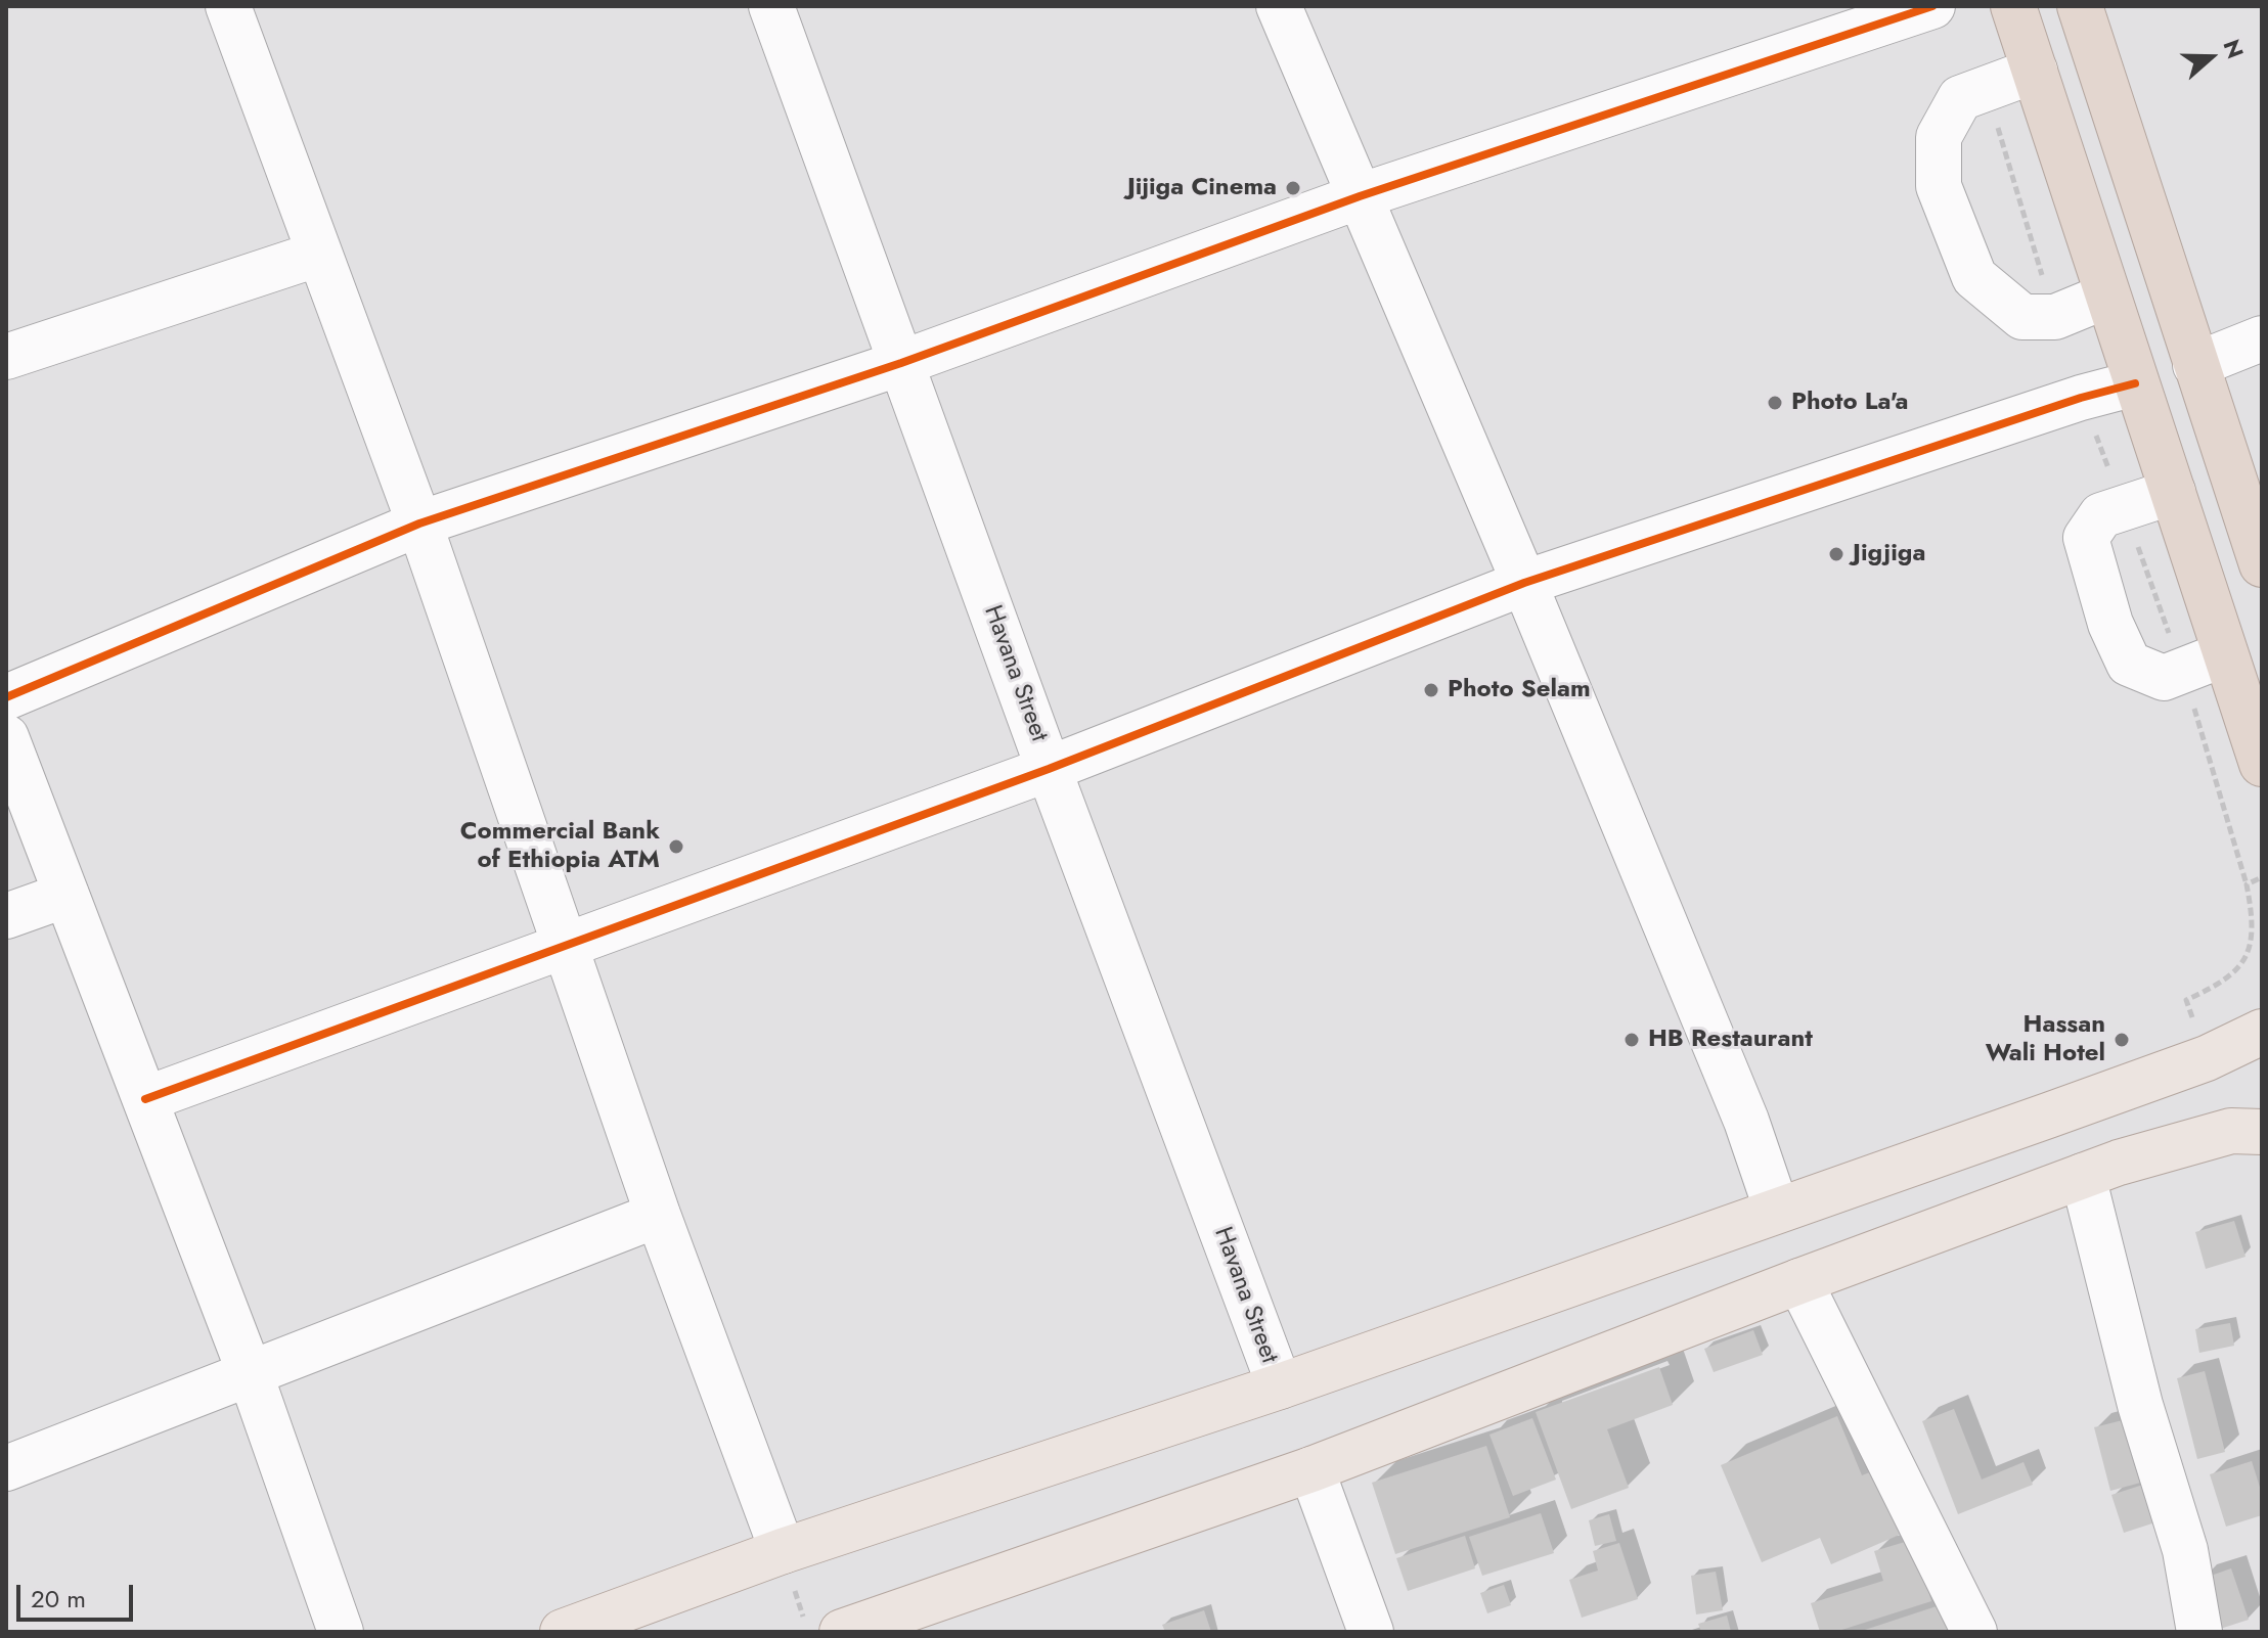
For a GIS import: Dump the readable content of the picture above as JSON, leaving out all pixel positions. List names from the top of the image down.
{
  "streets": {
    "street": ["Havana Street"]
  },
  "places": [
    "Jijiga Cinema",
    "Photo La'a",
    "Jigjiga",
    "Photo Selam",
    "Commercial Bank of Ethiopia ATM",
    "HB Restaurant",
    "Hassan Wali Hotel"
  ],
  "scale_bar": "20 m",
  "north": "right"
}
